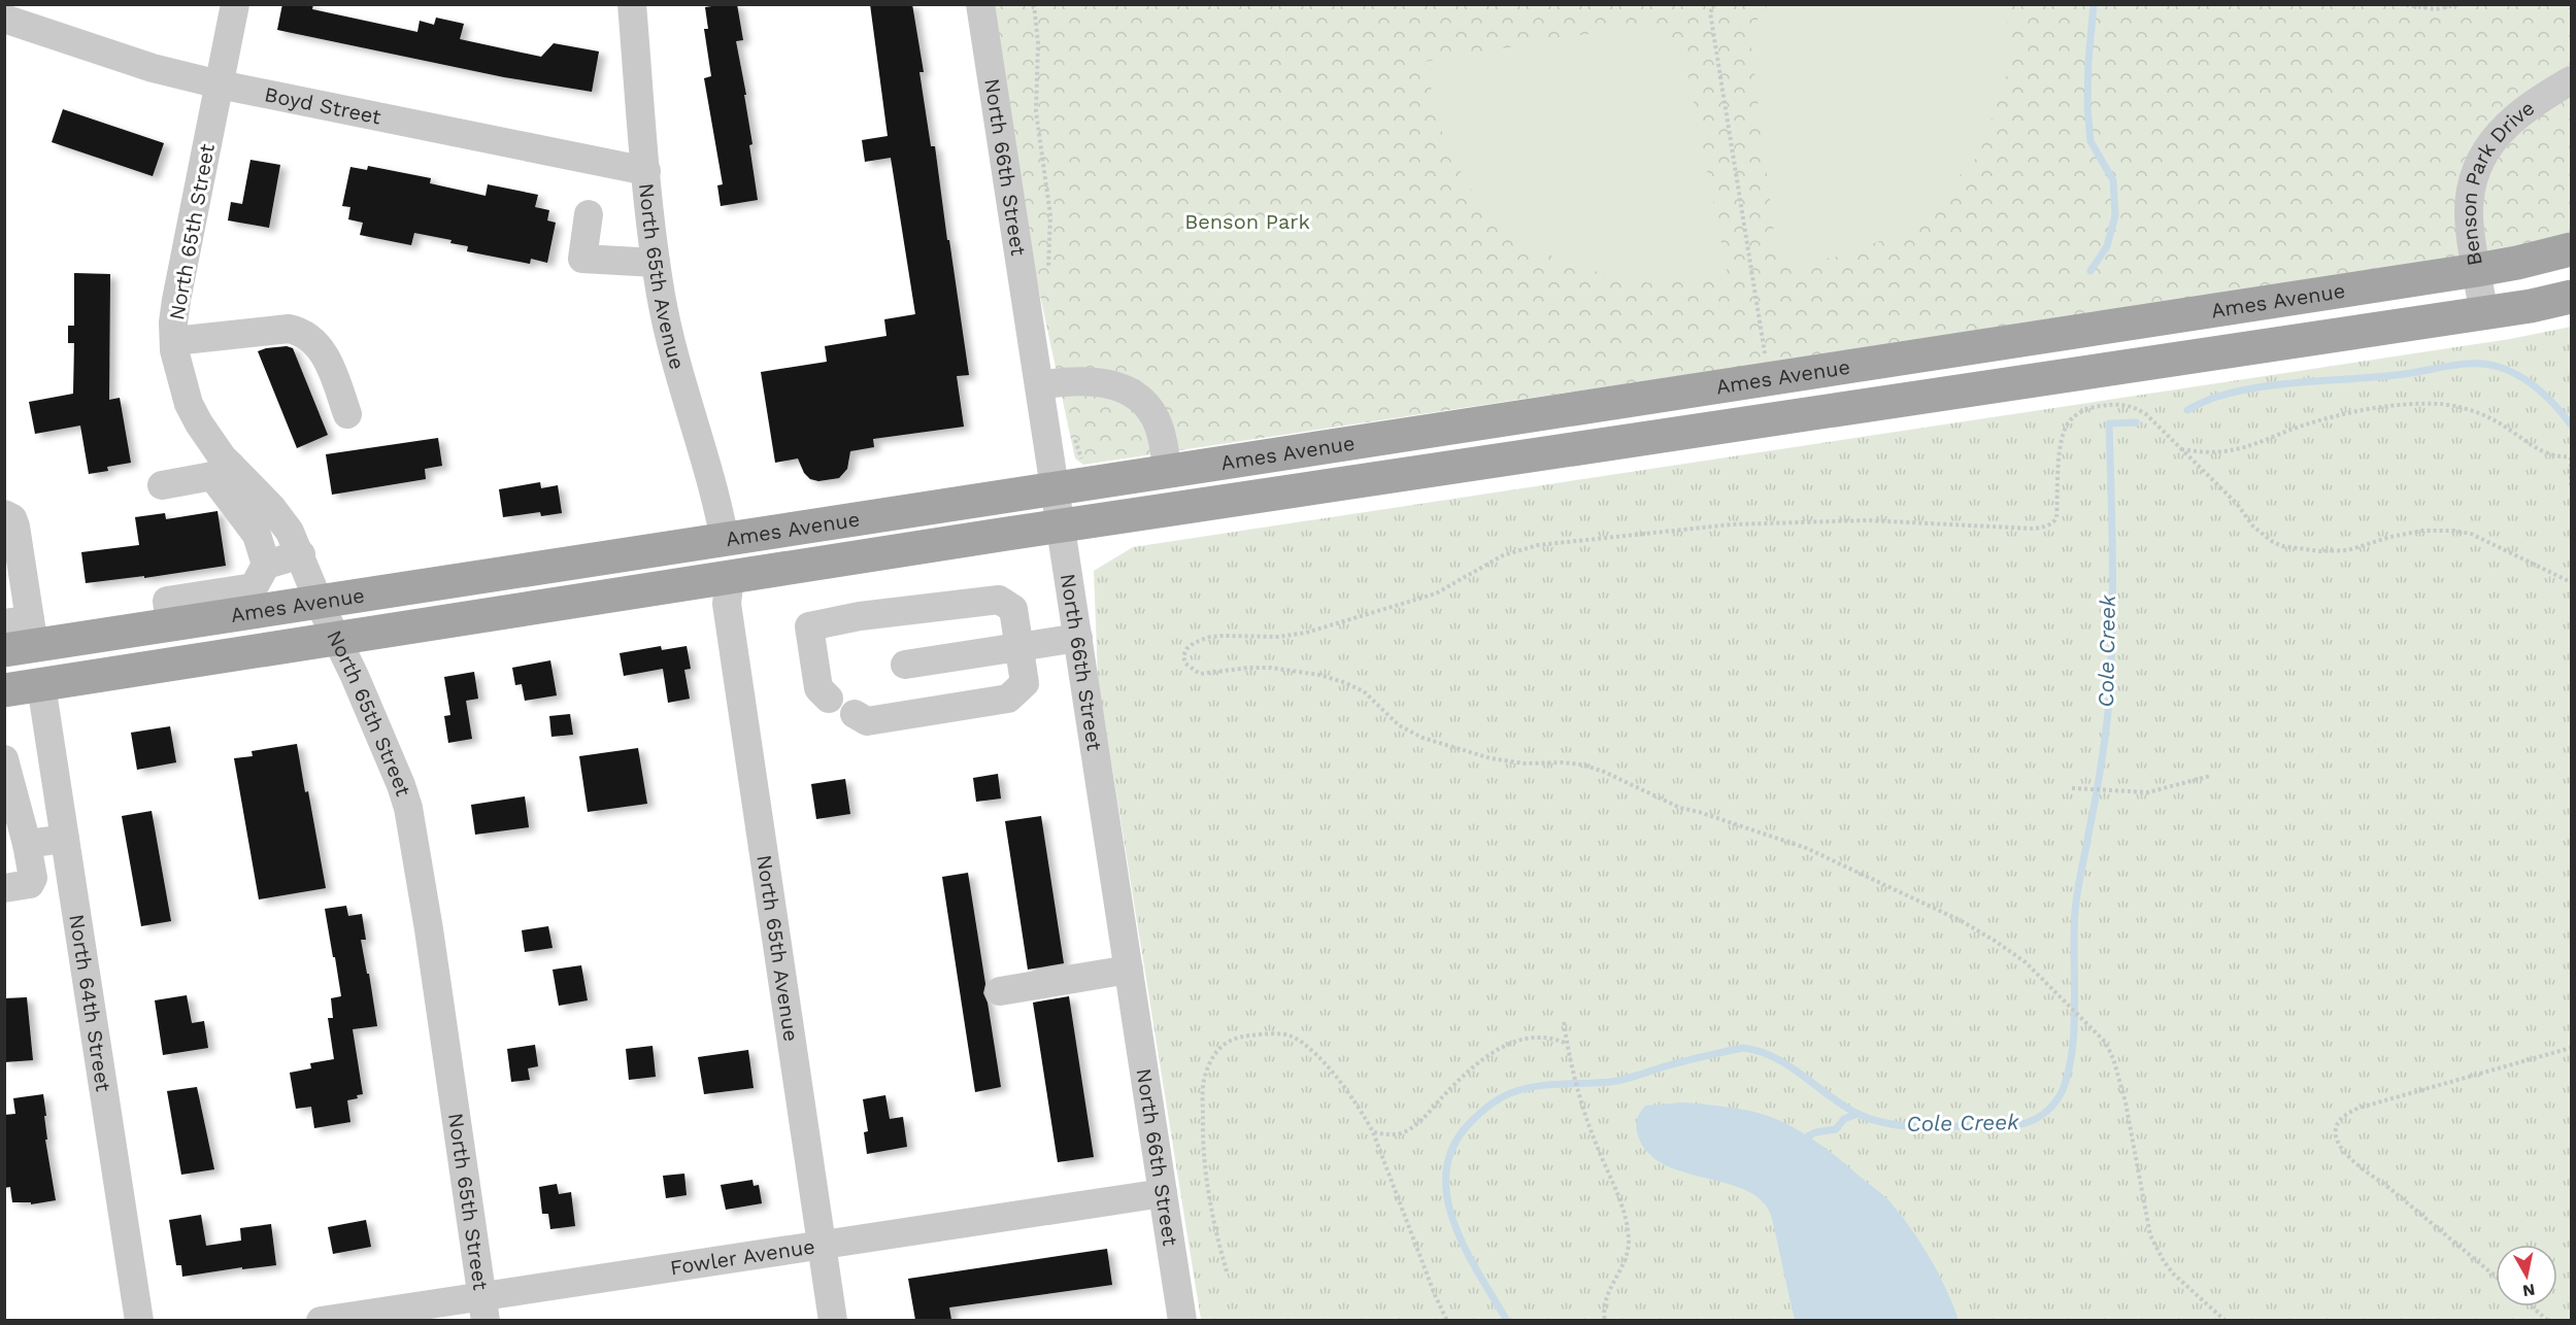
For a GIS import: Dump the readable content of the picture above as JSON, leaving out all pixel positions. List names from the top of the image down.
{
  "streets": {
    "main road": ["Ames Avenue"],
    "street": [
      "Boyd Street",
      "North 66th Street",
      "Benson Park Drive",
      "North 65th Street",
      "North 65th Avenue",
      "North 64th Street",
      "Fowler Avenue"
    ]
  },
  "crossings": [
    ["Boyd Street", "North 65th Street"],
    ["Boyd Street", "North 65th Avenue"],
    ["North 66th Street", "Ames Avenue"],
    ["North 66th Street", "Fowler Avenue"],
    ["Benson Park Drive", "Ames Avenue"],
    ["North 65th Street", "Ames Avenue"],
    ["North 65th Street", "Fowler Avenue"],
    ["North 65th Avenue", "Ames Avenue"],
    ["North 65th Avenue", "Fowler Avenue"],
    ["Ames Avenue", "North 64th Street"]
  ],
  "water": ["Cole Creek"],
  "parks": ["Benson Park"],
  "north": "bottom"
}
